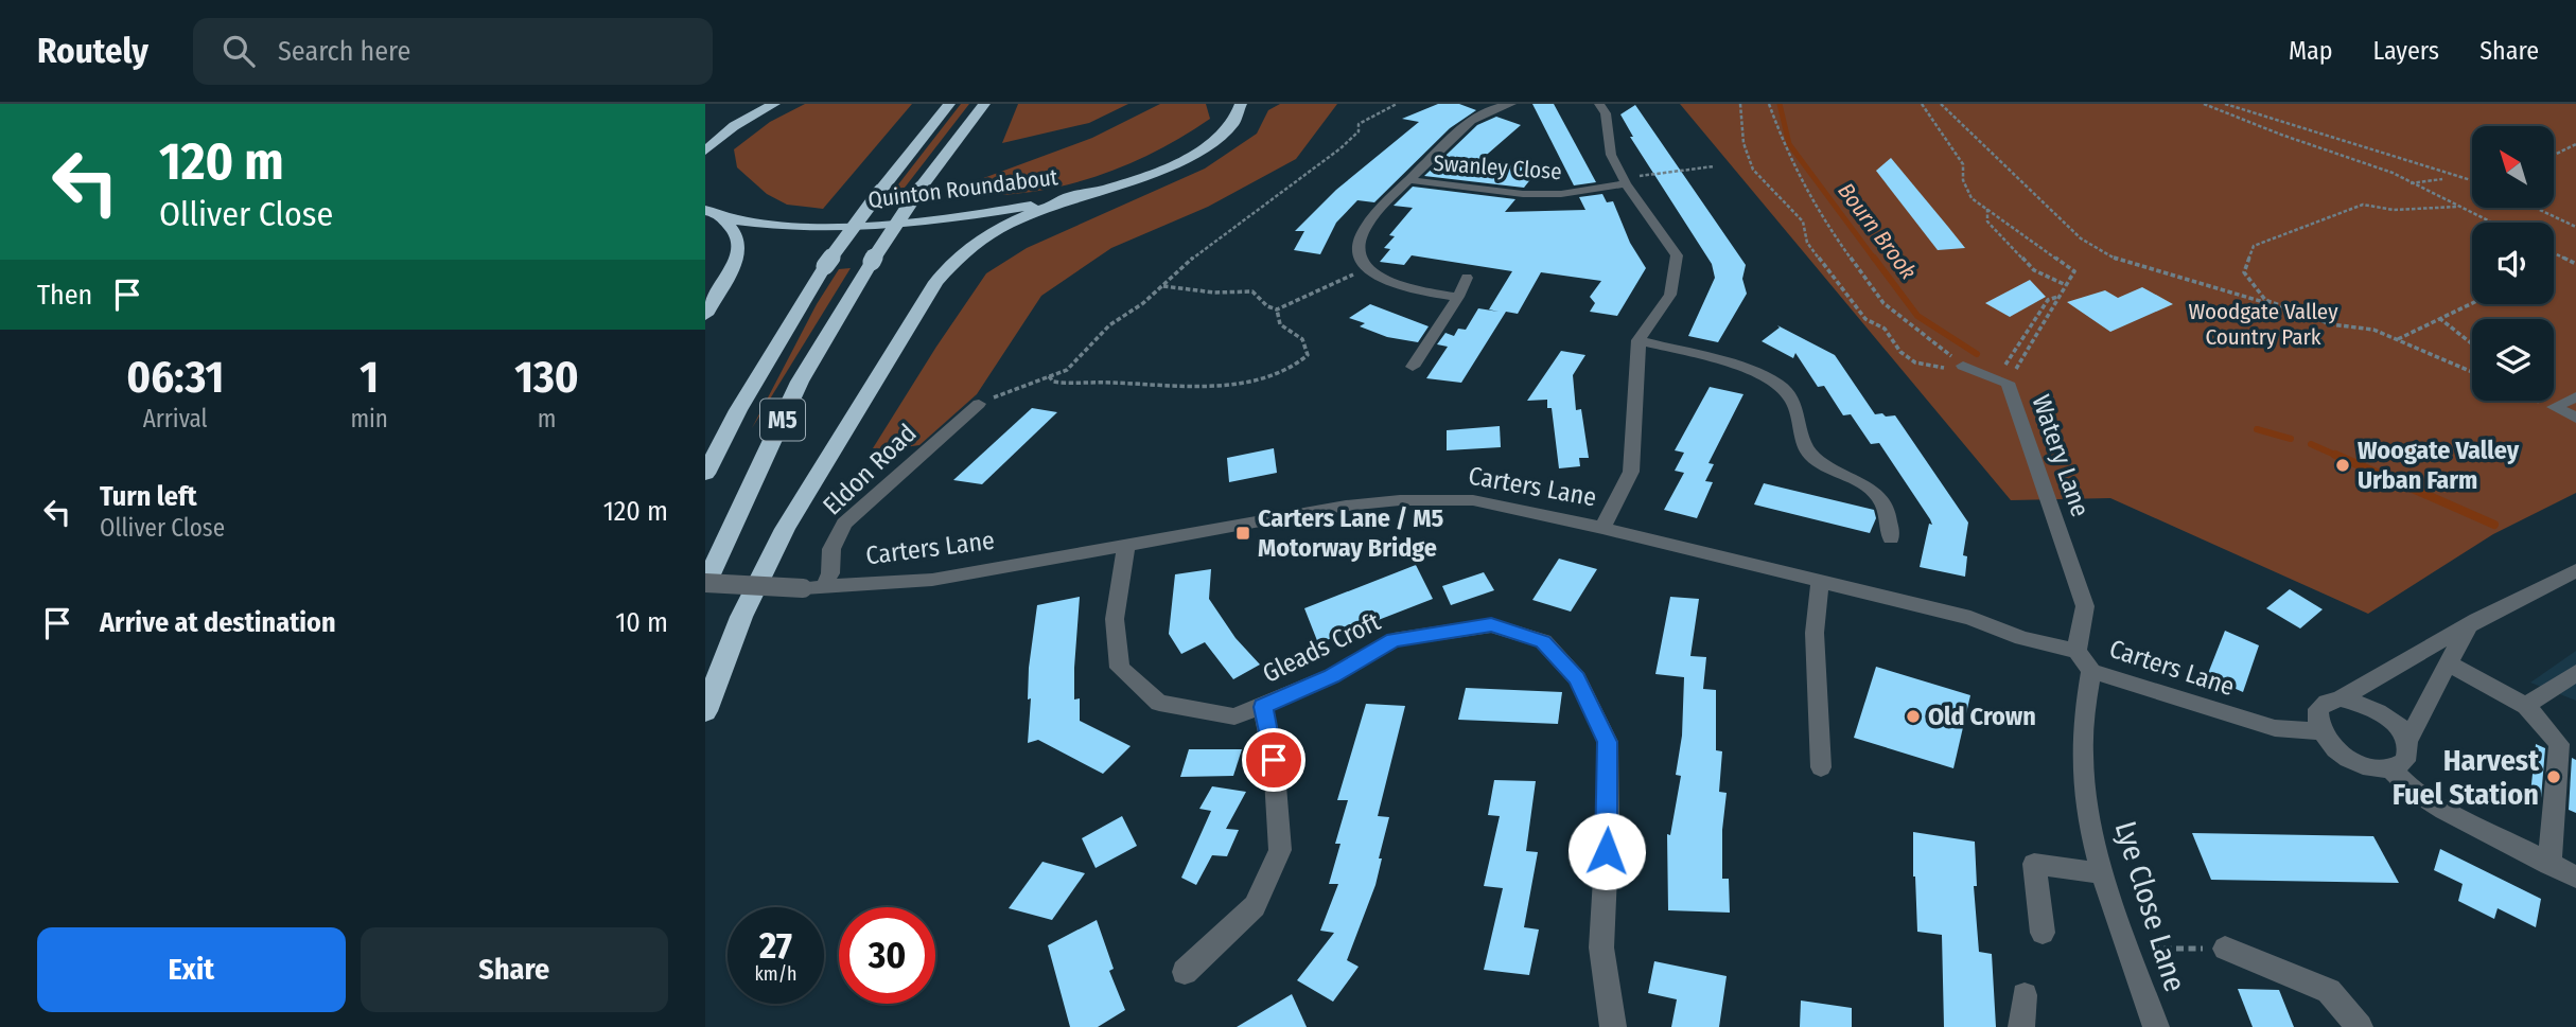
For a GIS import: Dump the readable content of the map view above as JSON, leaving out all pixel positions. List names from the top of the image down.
{
  "streets": {
    "highway": ["Quinton Roundabout", "M5"],
    "street": [
      "Swanley Close",
      "Watery Lane",
      "Eldon Road",
      "Carters Lane",
      "Gleads Croft",
      "Lye Close Lane"
    ]
  },
  "crossings": [
    ["M5", "Carters Lane"],
    ["Watery Lane", "Carters Lane"],
    ["Eldon Road", "Carters Lane"],
    ["Carters Lane", "Gleads Croft"],
    ["Carters Lane", "Lye Close Lane"]
  ],
  "water": ["Bourn Brook"],
  "parks": ["Woodgate Valley Country Park"],
  "places": {
    "other": ["Woogate Valley Urban Farm", "Old Crown", "Harvest Fuel Station"],
    "transit": ["Carters Lane / M5 Motorway Bridge"]
  },
  "north": "top left",
  "page": {
    "header": "Routely",
    "search": "Search here",
    "nav": ["Map", "Layers", "Share"],
    "turn": ["120 m", "Olliver Close"],
    "then": "Then",
    "eta": [
      "06:31",
      "Arrival",
      "1",
      "min",
      "130",
      "m"
    ],
    "list": [
      {
        "name": "Turn left",
        "note": "Olliver Close",
        "value": "120 m"
      },
      {
        "name": "Arrive at destination",
        "value": "10 m"
      }
    ],
    "speed": "27 km/h",
    "limit": "30",
    "buttons": ["Exit", "Share"]
  }
}
